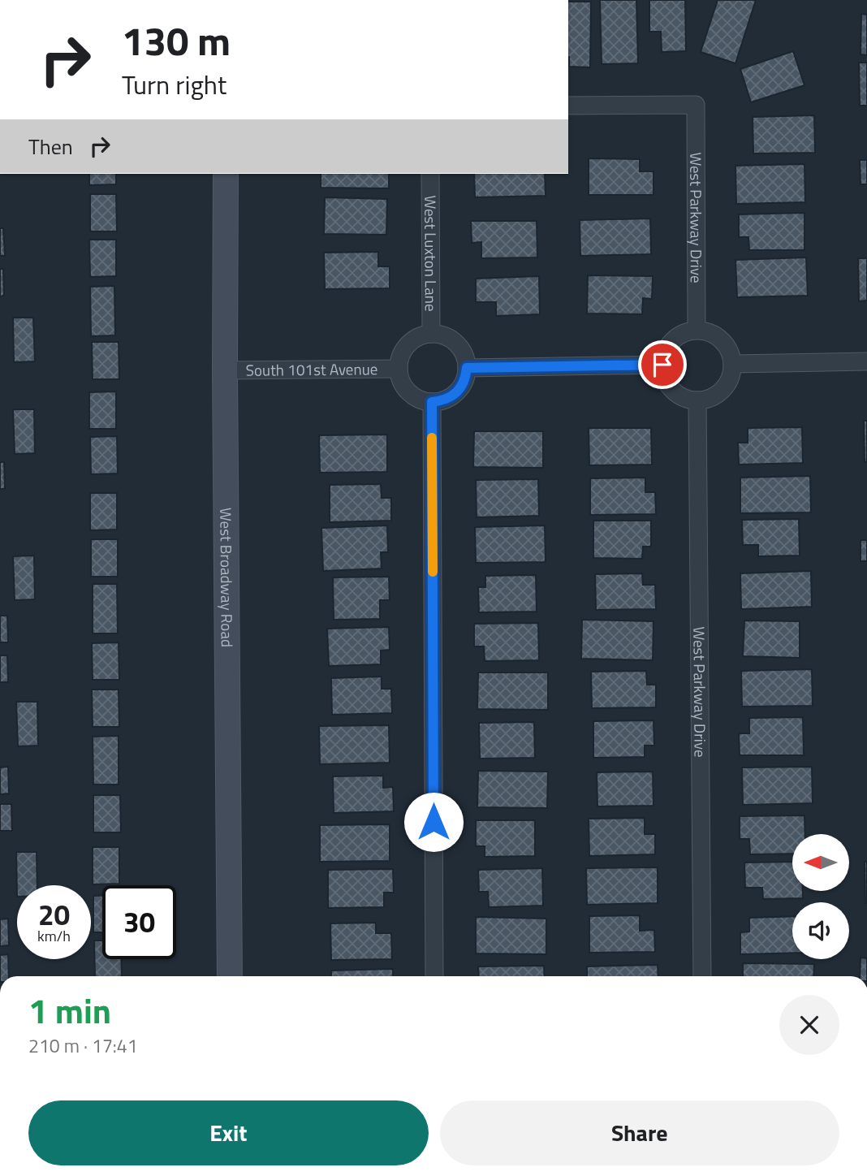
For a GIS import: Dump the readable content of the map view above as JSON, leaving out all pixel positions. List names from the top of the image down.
{
  "streets": {
    "main road": ["West Broadway Road"],
    "street": ["West Parkway Drive", "West Luxton Lane", "South 101st Avenue"]
  },
  "crossings": [
    ["West Luxton Lane", "South 101st Avenue"],
    ["South 101st Avenue", "West Broadway Road"]
  ],
  "north": "left",
  "page": {
    "turn": ["130 m", "Turn right"],
    "then": "Then",
    "speed": "20 km/h",
    "limit": "30",
    "heading": ["1 min", "210 m · 17:41"],
    "buttons": ["Exit", "Share"]
  }
}
